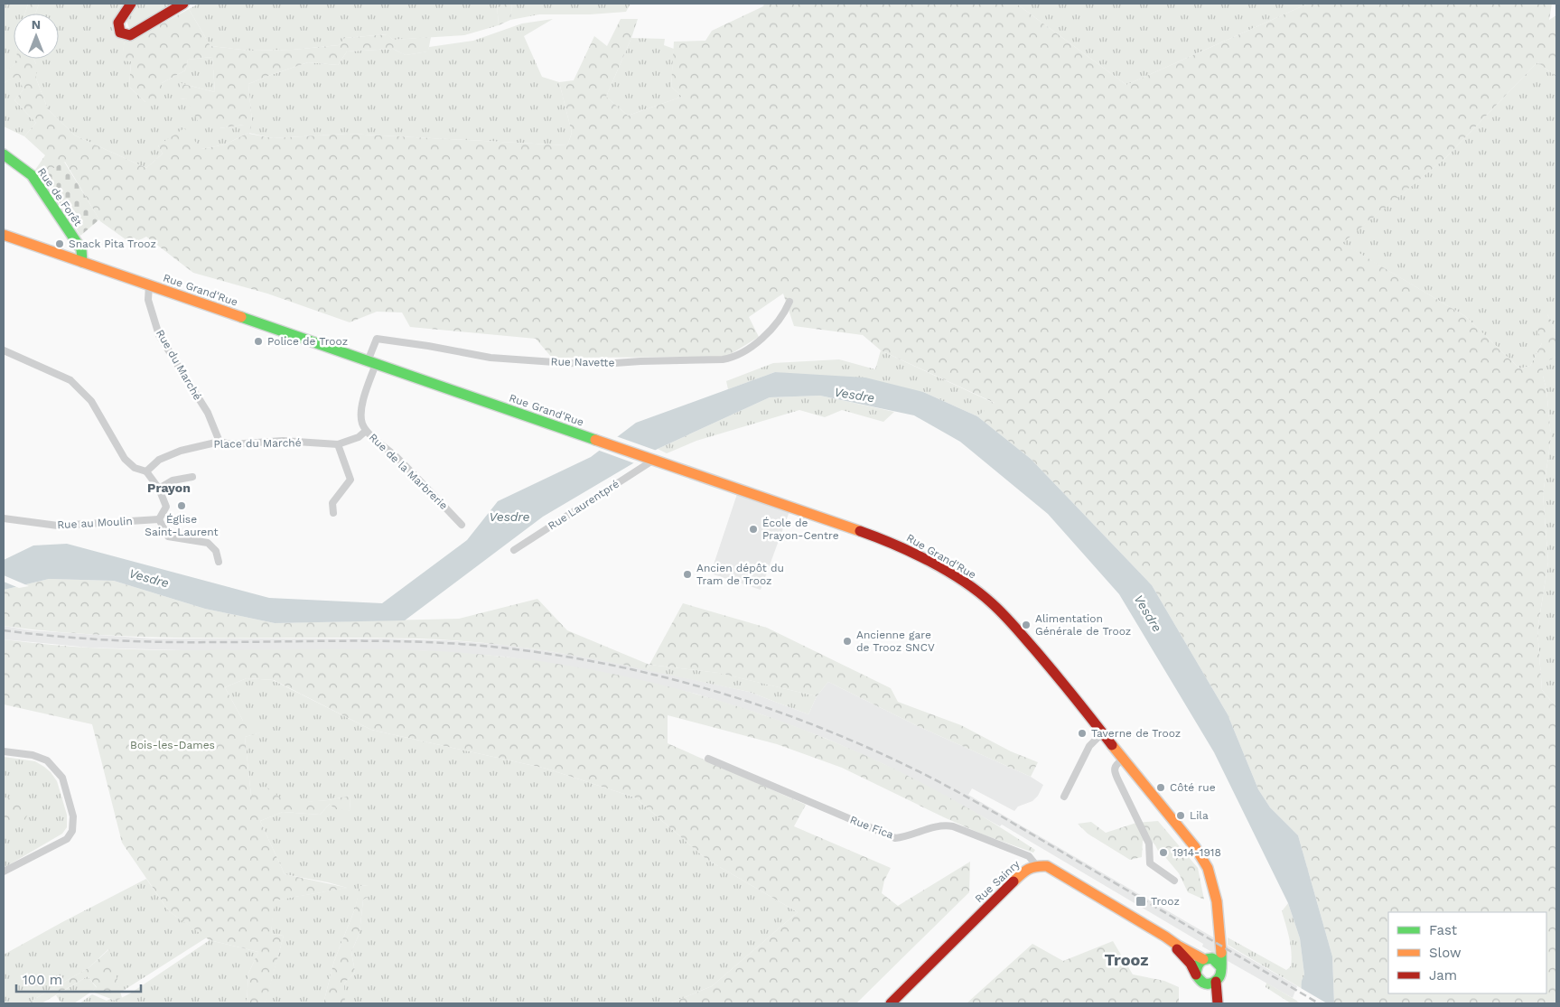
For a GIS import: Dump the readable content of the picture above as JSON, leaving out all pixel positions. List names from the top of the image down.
{
  "streets": {
    "main road": ["Rue de Forêt", "Rue Grand'Rue", "Rue Sainry"],
    "street": [
      "Rue Navette",
      "Rue du Marché",
      "Place du Marché",
      "Rue de la Marbrerie",
      "Rue Laurentpré",
      "Rue au Moulin",
      "Rue Fica"
    ]
  },
  "crossings": [
    ["Rue de Forêt", "Rue Grand'Rue"],
    ["Rue Grand'Rue", "Rue Navette"],
    ["Rue Grand'Rue", "Rue du Marché"],
    ["Rue Grand'Rue", "Rue de la Marbrerie"],
    ["Rue Grand'Rue", "Rue Laurentpré"],
    ["Rue Grand'Rue", "Rue Sainry"],
    ["Rue Navette", "Rue de la Marbrerie"],
    ["Rue du Marché", "Place du Marché"],
    ["Place du Marché", "Rue de la Marbrerie"],
    ["Rue Fica", "Rue Sainry"]
  ],
  "districts": ["Prayon", "Trooz"],
  "water": ["Vesdre"],
  "parks": ["Bois-les-Dames"],
  "places": {
    "other": [
      "Snack Pita Trooz",
      "Police de Trooz",
      "Église Saint-Laurent",
      "École de Prayon-Centre",
      "Ancien dépôt du Tram de Trooz",
      "Alimentation Générale de Trooz",
      "Ancienne gare de Trooz SNCV",
      "Taverne de Trooz",
      "Côté rue",
      "Lila",
      "1914-1918"
    ],
    "transit": ["Trooz"]
  },
  "legend": ["Fast", "Slow", "Jam"],
  "scale_bar": "100 m",
  "north": "top"
}
